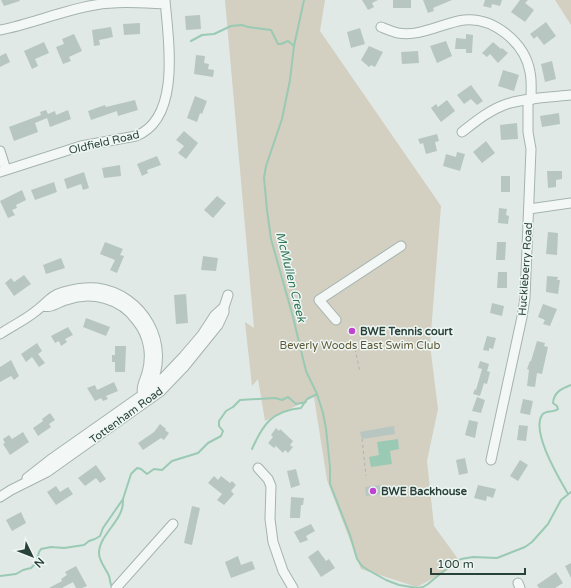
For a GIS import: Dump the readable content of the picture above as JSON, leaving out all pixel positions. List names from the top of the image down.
{
  "streets": {
    "street": ["Oldfield Road", "Huckleberry Road", "Tottenham Road"]
  },
  "water": ["McMullen Creek"],
  "parks": ["Beverly Woods East Swim Club"],
  "places": ["BWE Tennis court", "BWE Backhouse"],
  "scale_bar": "100 m",
  "north": "bottom right"
}
